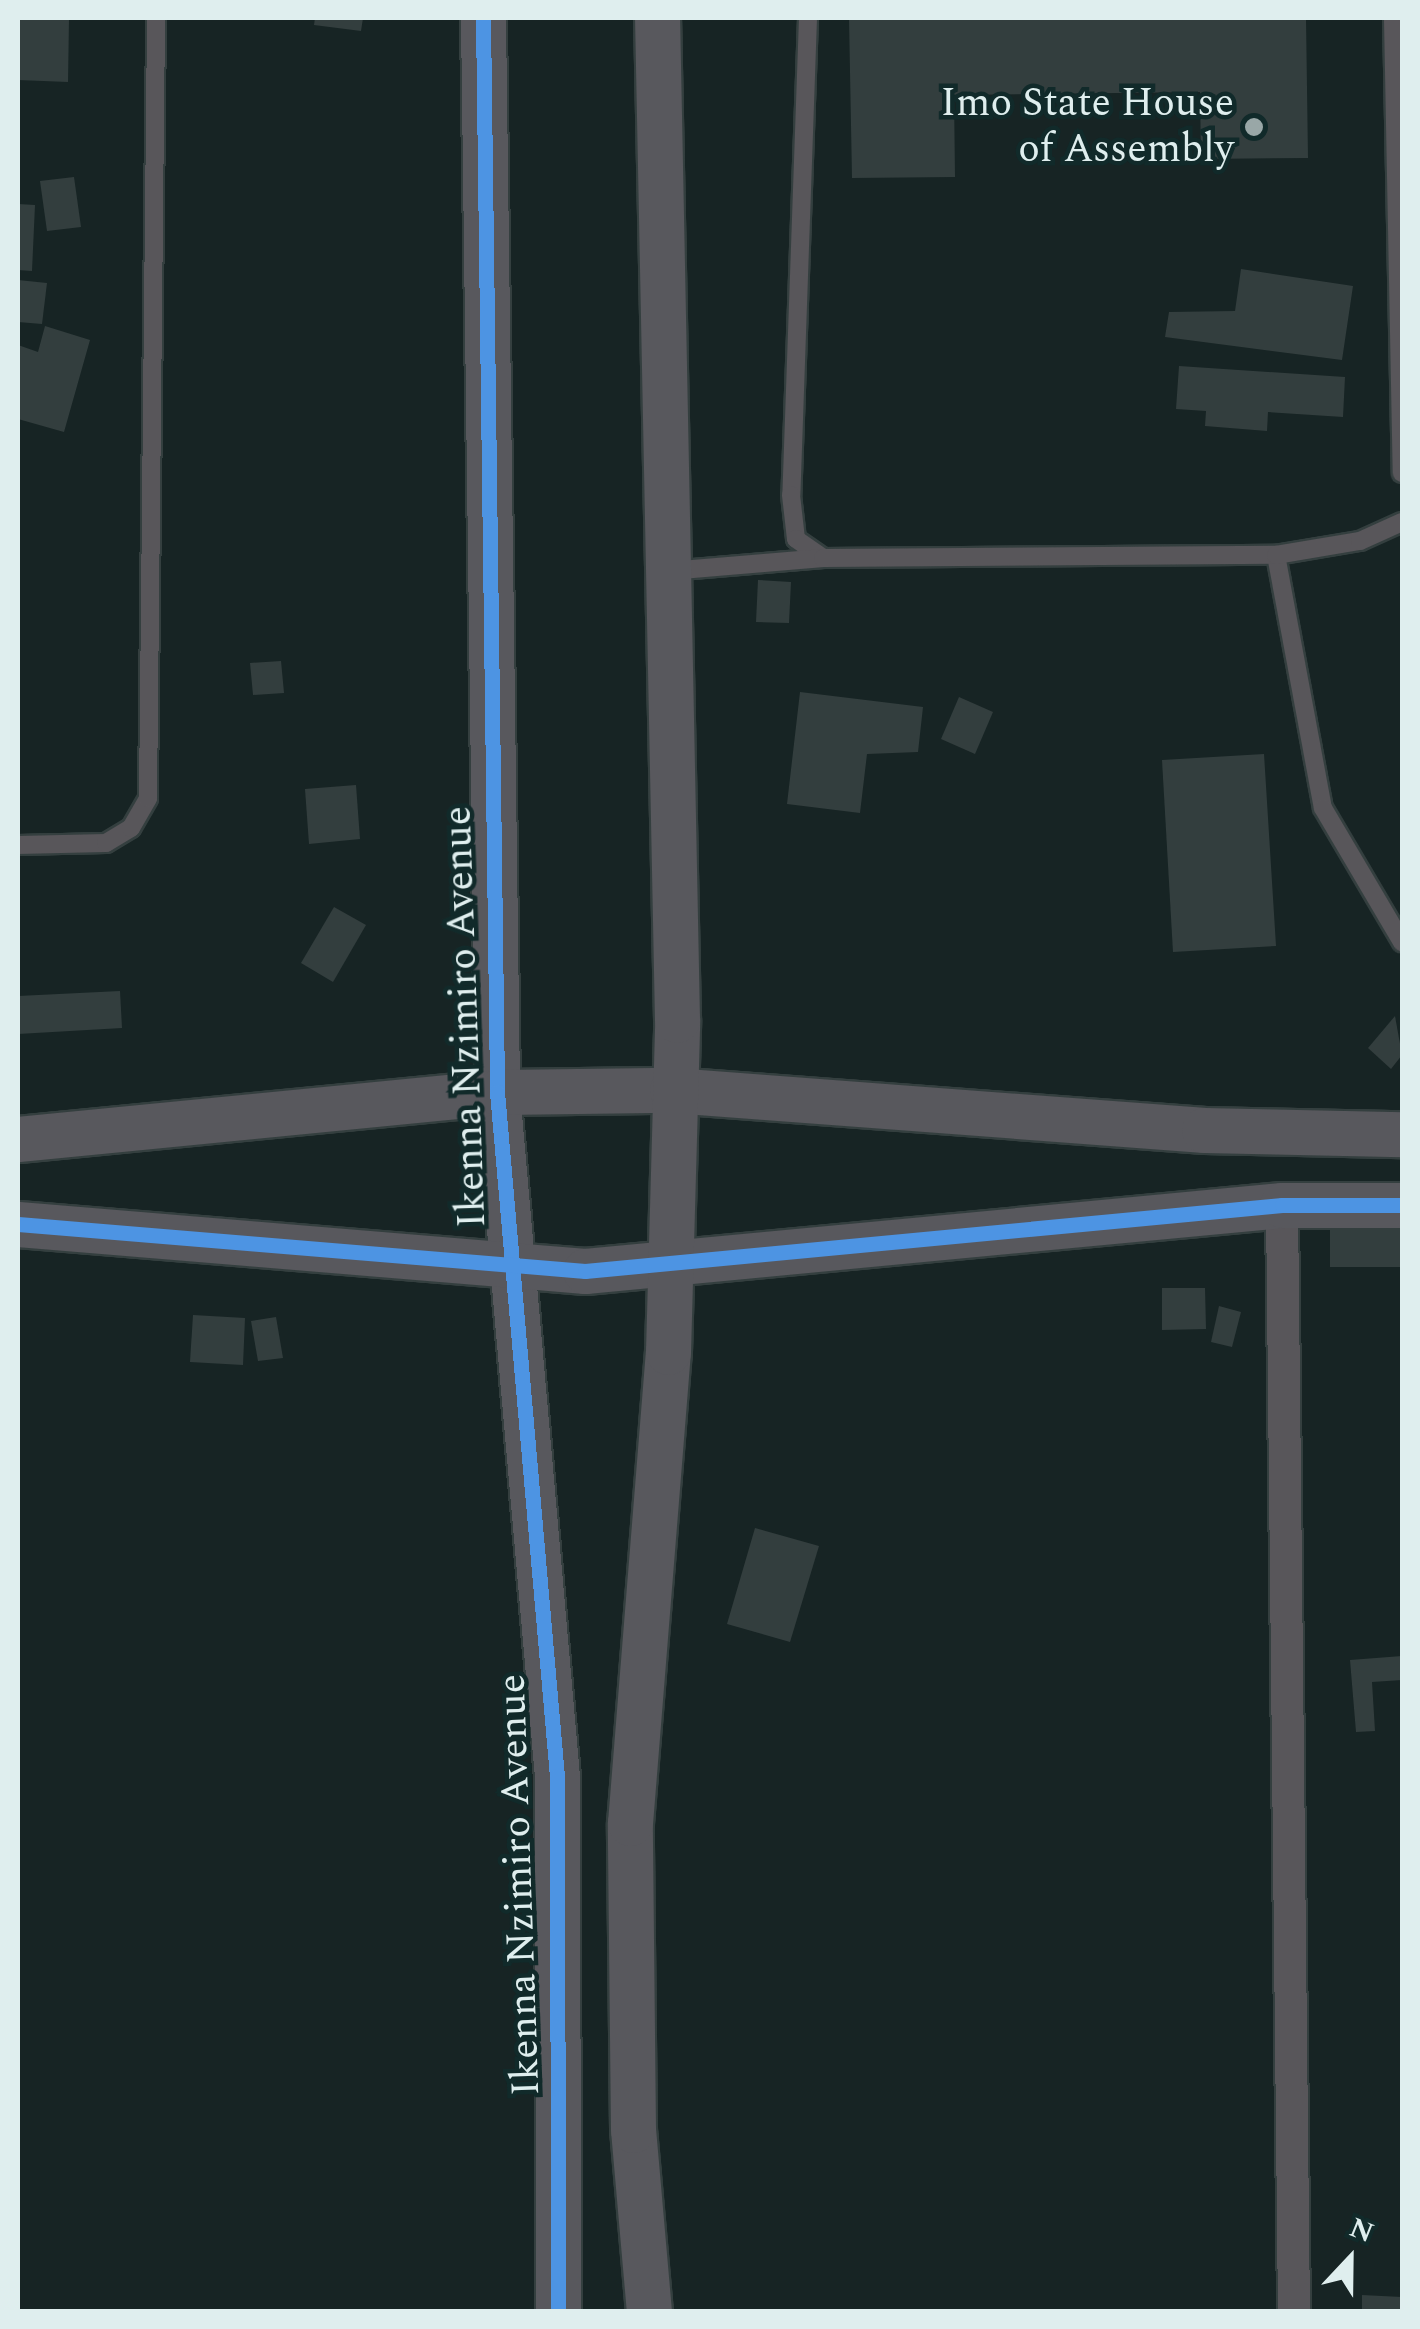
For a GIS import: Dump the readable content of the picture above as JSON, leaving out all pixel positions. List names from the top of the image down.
{
  "streets": {
    "street": ["Ikenna Nzimiro Avenue"]
  },
  "places": ["Imo State House of Assembly"],
  "north": "top"
}
